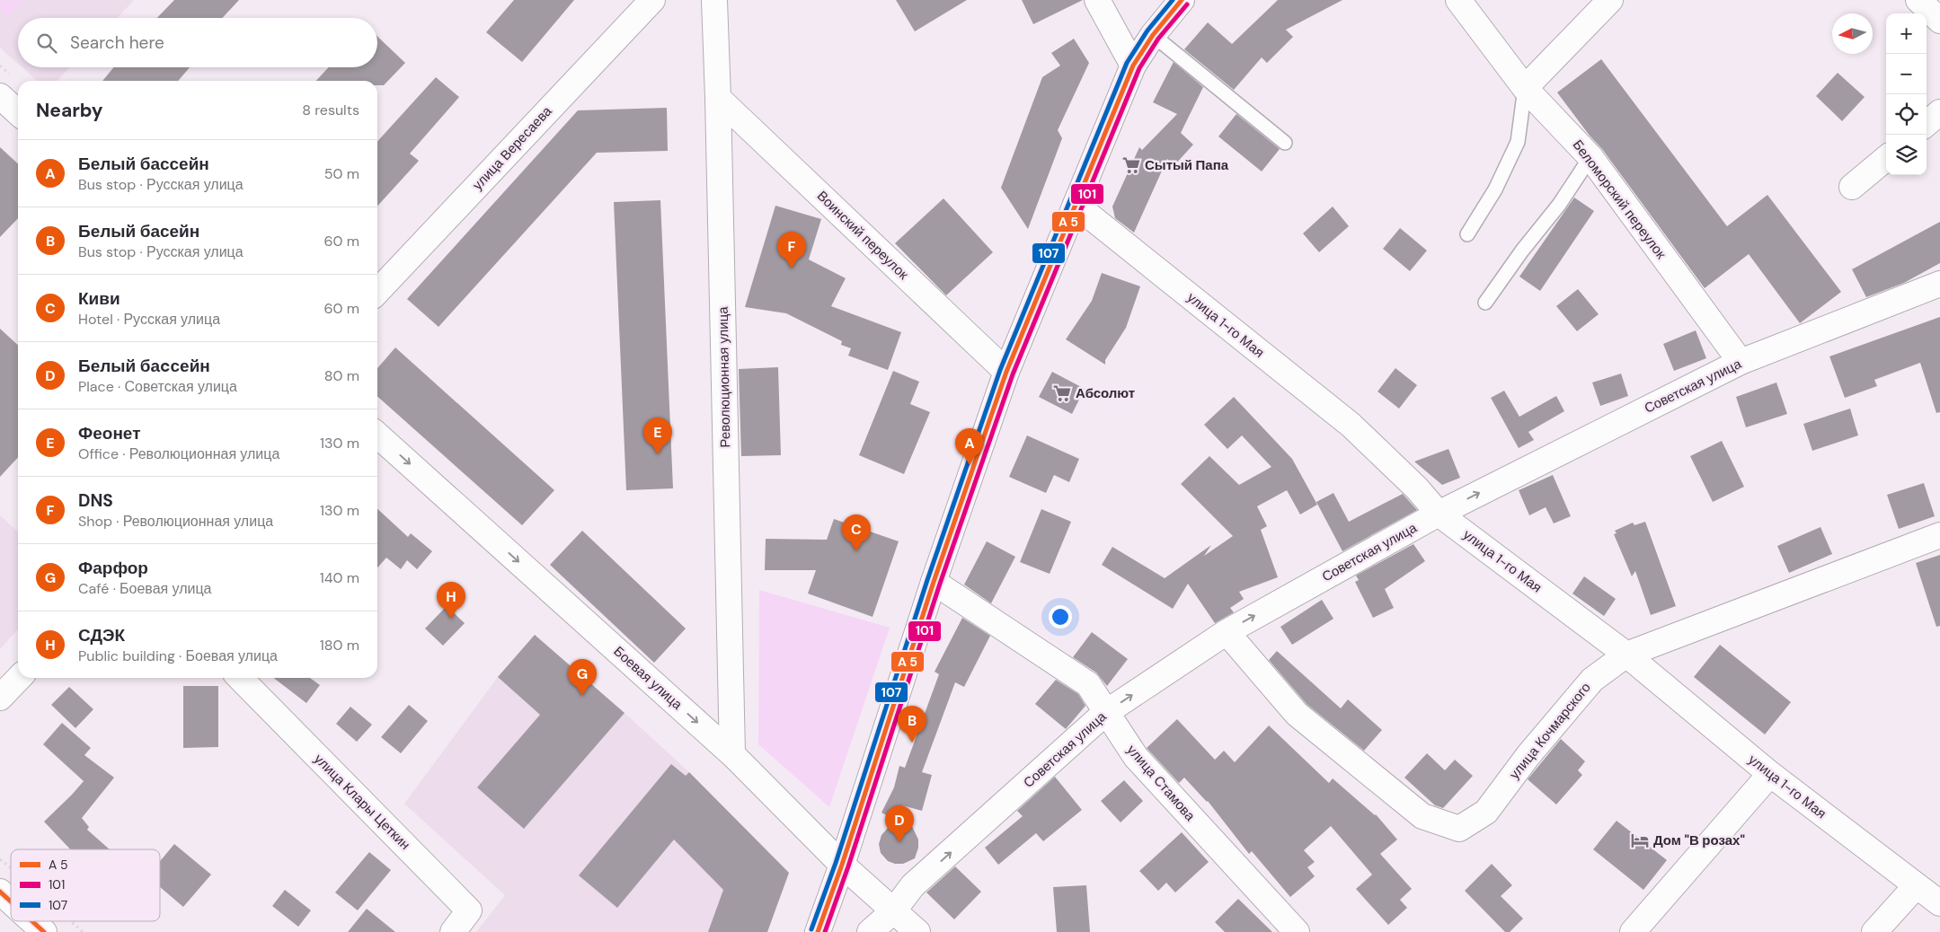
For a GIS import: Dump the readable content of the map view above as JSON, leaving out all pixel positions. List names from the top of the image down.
{
  "streets": {
    "street": [
      "улица Вересаева",
      "Беломорский переулок",
      "Воинский переулок",
      "улица 1-го Мая",
      "Революционная улица",
      "Советская улица",
      "Боевая улица",
      "улица Кочмарского",
      "улица Стамова",
      "улица Клары Цеткин"
    ]
  },
  "crossings": [
    ["Беломорский переулок", "Советская улица"],
    ["Воинский переулок", "Революционная улица"],
    ["улица 1-го Мая", "Советская улица"],
    ["улица 1-го Мая", "улица Кочмарского"],
    ["Революционная улица", "Боевая улица"],
    ["Советская улица", "Боевая улица"],
    ["Советская улица", "улица Кочмарского"],
    ["Советская улица", "улица Стамова"]
  ],
  "one_way": ["Советская улица", "Боевая улица"],
  "places": {
    "supermarket": ["Сытый Папа", "Абсолют"],
    "hotel": ["Дом \"В розах\""]
  },
  "lines": ["transit line 107", "transit line 101"],
  "legend": ["A 5", "101", "107"],
  "north": "left",
  "page": {
    "map_buttons": ["+", "−"],
    "search": "Search here",
    "heading": ["Nearby", "8 results"],
    "list": [
      {
        "mark": "A",
        "name": "Белый бассейн",
        "note": "Bus stop · Русская улица",
        "value": "50 m"
      },
      {
        "mark": "B",
        "name": "Белый басейн",
        "note": "Bus stop · Русская улица",
        "value": "60 m"
      },
      {
        "mark": "C",
        "name": "Киви",
        "note": "Hotel · Русская улица",
        "value": "60 m"
      },
      {
        "mark": "D",
        "name": "Белый баcсейн",
        "note": "Place · Советская улица",
        "value": "80 m"
      },
      {
        "mark": "E",
        "name": "Феонет",
        "note": "Office · Революционная улица",
        "value": "130 m"
      },
      {
        "mark": "F",
        "name": "DNS",
        "note": "Shop · Революционная улица",
        "value": "130 m"
      },
      {
        "mark": "G",
        "name": "Фарфор",
        "note": "Café · Боевая улица",
        "value": "140 m"
      },
      {
        "mark": "H",
        "name": "СДЭК",
        "note": "Public building · Боевая улица",
        "value": "180 m"
      }
    ],
    "pins": [
      "F",
      "E",
      "A",
      "C",
      "H",
      "G",
      "B",
      "D"
    ]
  }
}
